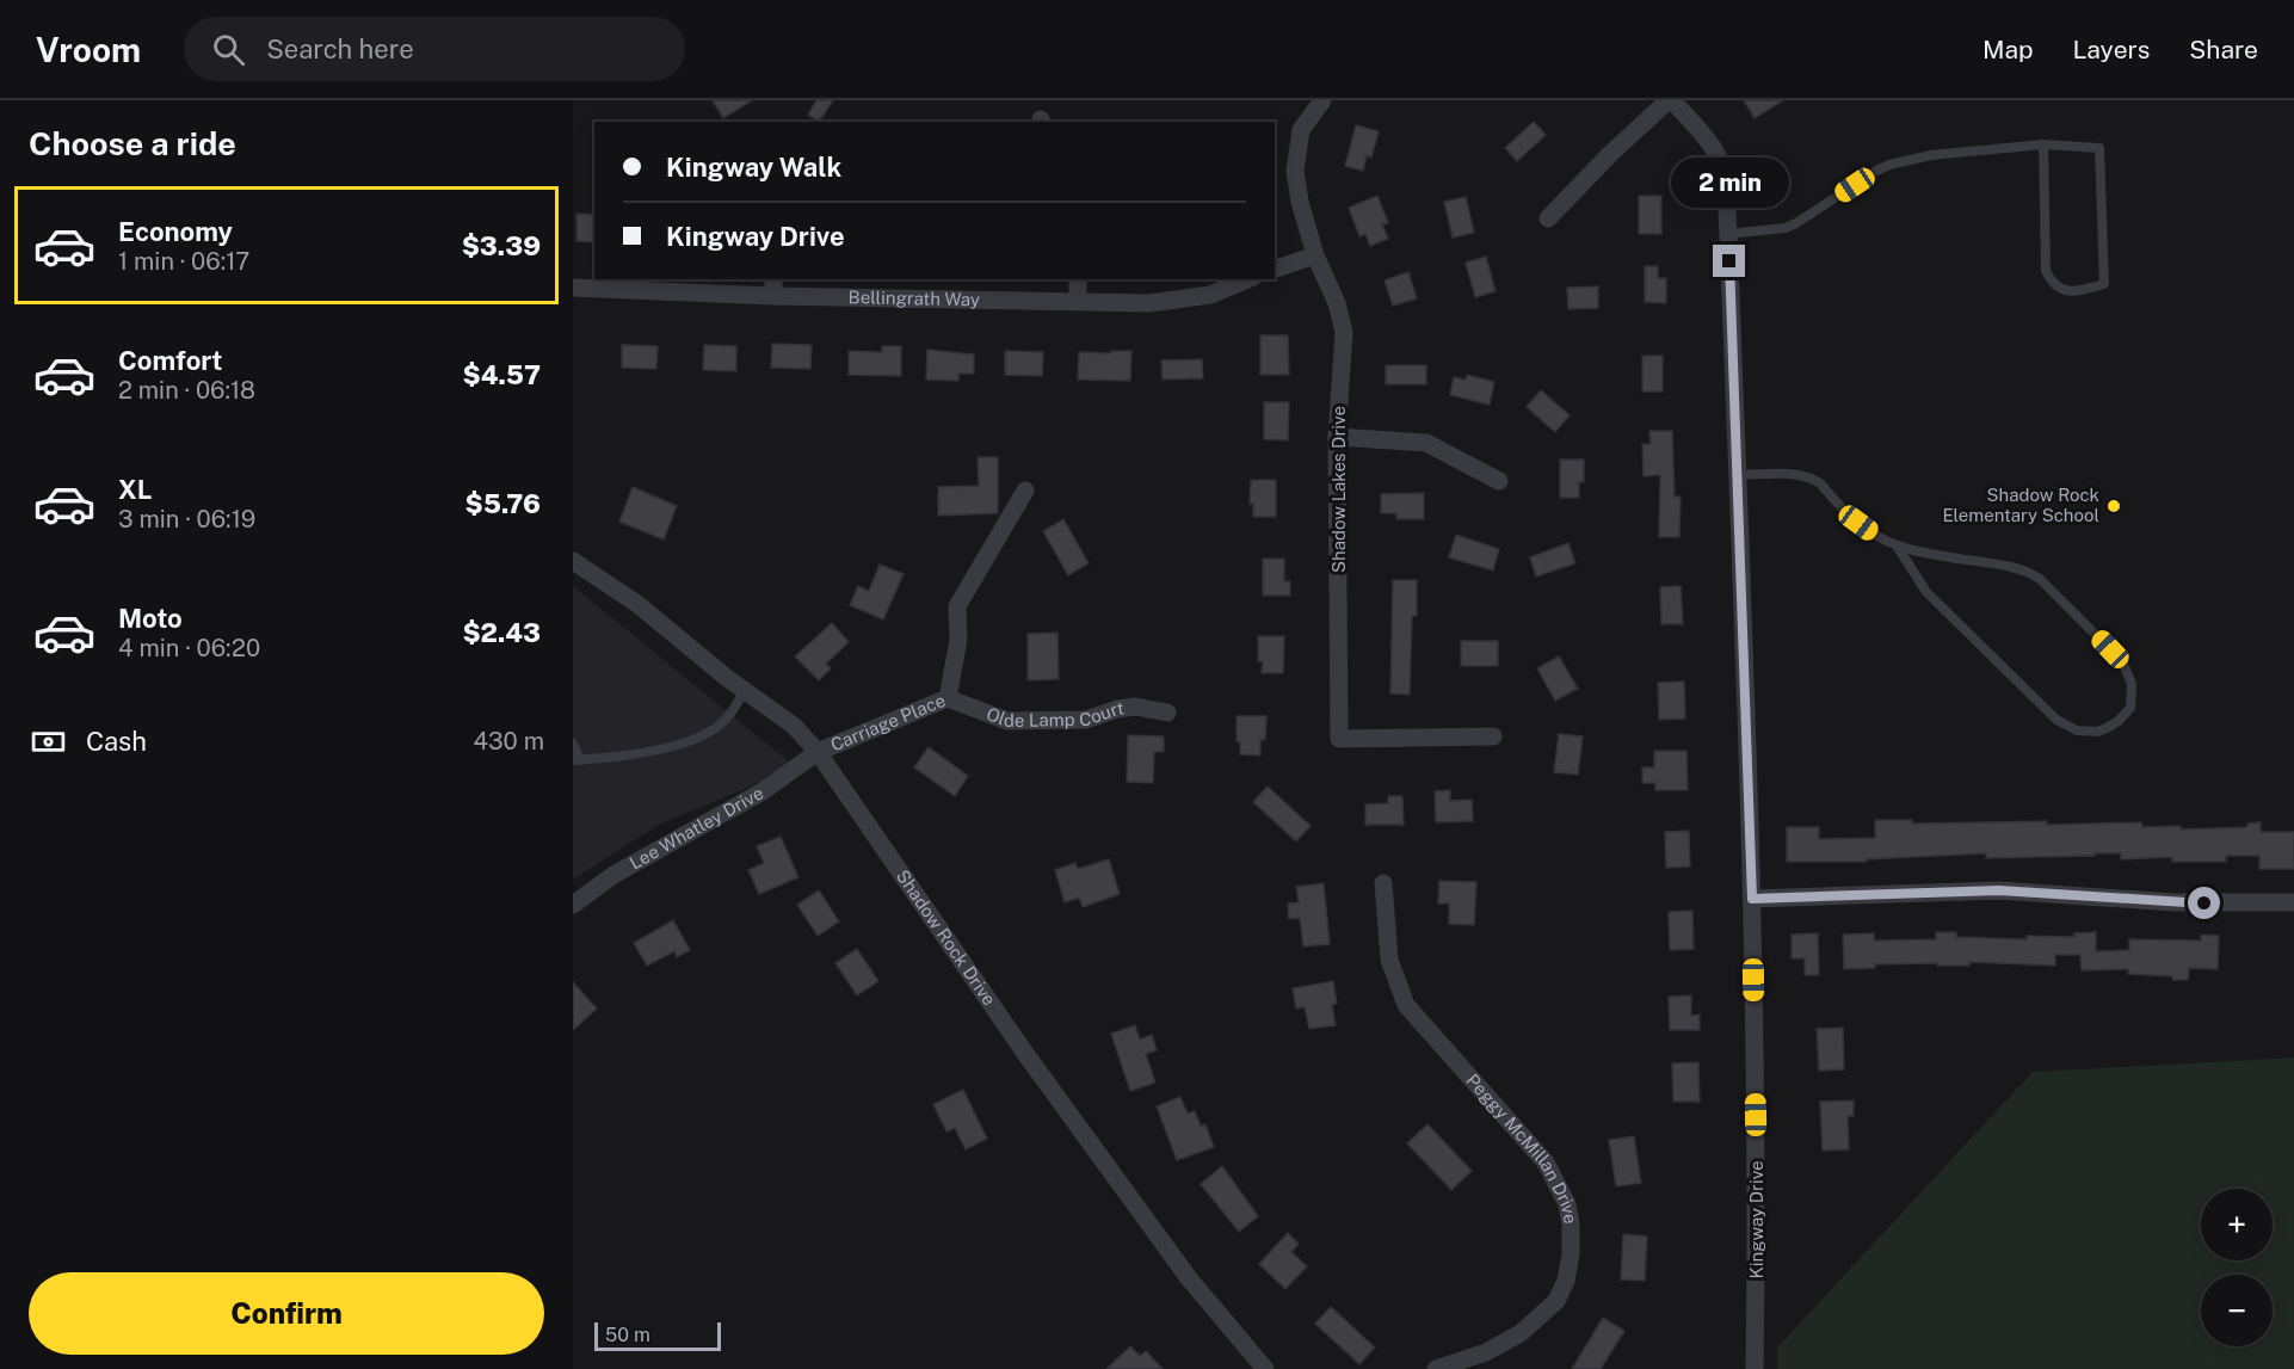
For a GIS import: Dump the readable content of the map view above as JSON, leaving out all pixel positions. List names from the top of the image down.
{
  "streets": {
    "street": [
      "Bellingrath Way",
      "Shadow Lakes Drive",
      "Olde Lamp Court",
      "Carriage Place",
      "Lee Whatley Drive",
      "Shadow Rock Drive",
      "Peggy McMillan Drive",
      "Kingway Drive"
    ]
  },
  "crossings": [
    ["Olde Lamp Court", "Carriage Place"],
    ["Carriage Place", "Lee Whatley Drive"],
    ["Carriage Place", "Shadow Rock Drive"],
    ["Lee Whatley Drive", "Shadow Rock Drive"]
  ],
  "places": ["Shadow Rock Elementary School"],
  "scale_bar": "50 m",
  "page": {
    "header": "Vroom",
    "search": "Search here",
    "nav": ["Map", "Layers", "Share"],
    "heading": "Choose a ride",
    "banner": ["Kingway Walk", "Kingway Drive"],
    "bubble": "2 min",
    "list": [
      {
        "name": "Economy",
        "note": "1 min · 06:17",
        "value": "$3.39"
      },
      {
        "name": "Comfort",
        "note": "2 min · 06:18",
        "value": "$4.57"
      },
      {
        "name": "XL",
        "note": "3 min · 06:19",
        "value": "$5.76"
      },
      {
        "name": "Moto",
        "note": "4 min · 06:20",
        "value": "$2.43"
      }
    ],
    "pay": ["Cash", "430 m"],
    "map_buttons": ["+", "−"],
    "buttons": "Confirm",
    "scale": "50 m"
  }
}
